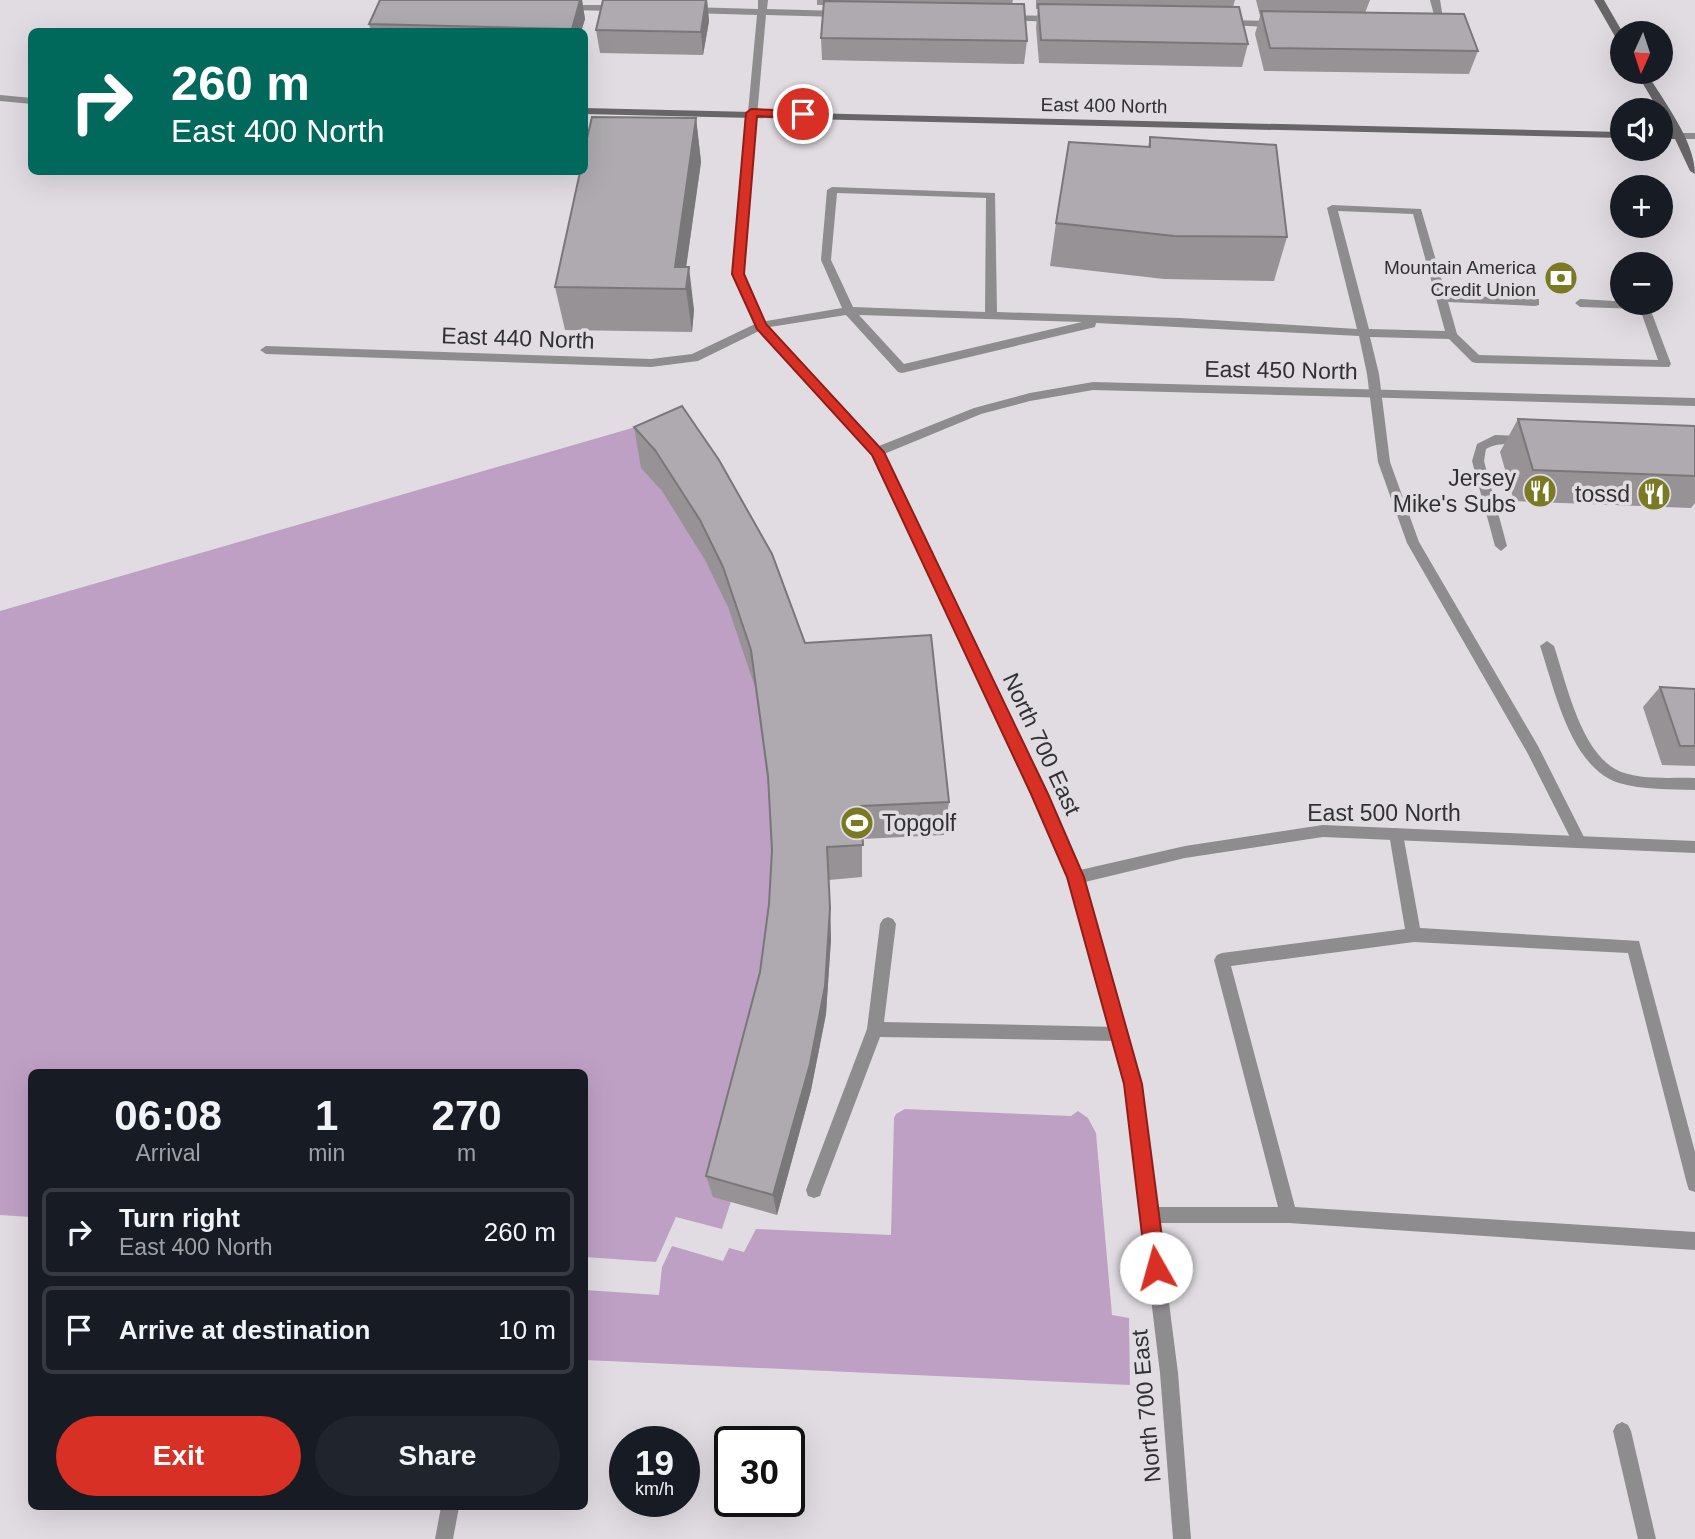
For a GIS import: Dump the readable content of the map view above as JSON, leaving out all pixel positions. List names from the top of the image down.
{
  "streets": {
    "street": [
      "East 400 North",
      "East 440 North",
      "East 450 North",
      "North 700 East",
      "East 500 North"
    ]
  },
  "crossings": [
    ["East 400 North", "North 700 East"],
    ["East 440 North", "North 700 East"],
    ["East 450 North", "North 700 East"],
    ["North 700 East", "East 500 North"]
  ],
  "places": {
    "bank": ["Mountain America Credit Union"],
    "restaurant": ["Jersey Mike's Subs", "tossd"],
    "sports": ["Topgolf"]
  },
  "north": "bottom",
  "page": {
    "map_buttons": ["+", "−"],
    "turn": ["260 m", "East 400 North"],
    "eta": [
      "06:08",
      "Arrival",
      "1",
      "min",
      "270",
      "m"
    ],
    "list": [
      {
        "name": "Turn right",
        "note": "East 400 North",
        "value": "260 m"
      },
      {
        "name": "Arrive at destination",
        "value": "10 m"
      }
    ],
    "buttons": ["Exit", "Share"],
    "speed": "19 km/h",
    "limit": "30"
  }
}
